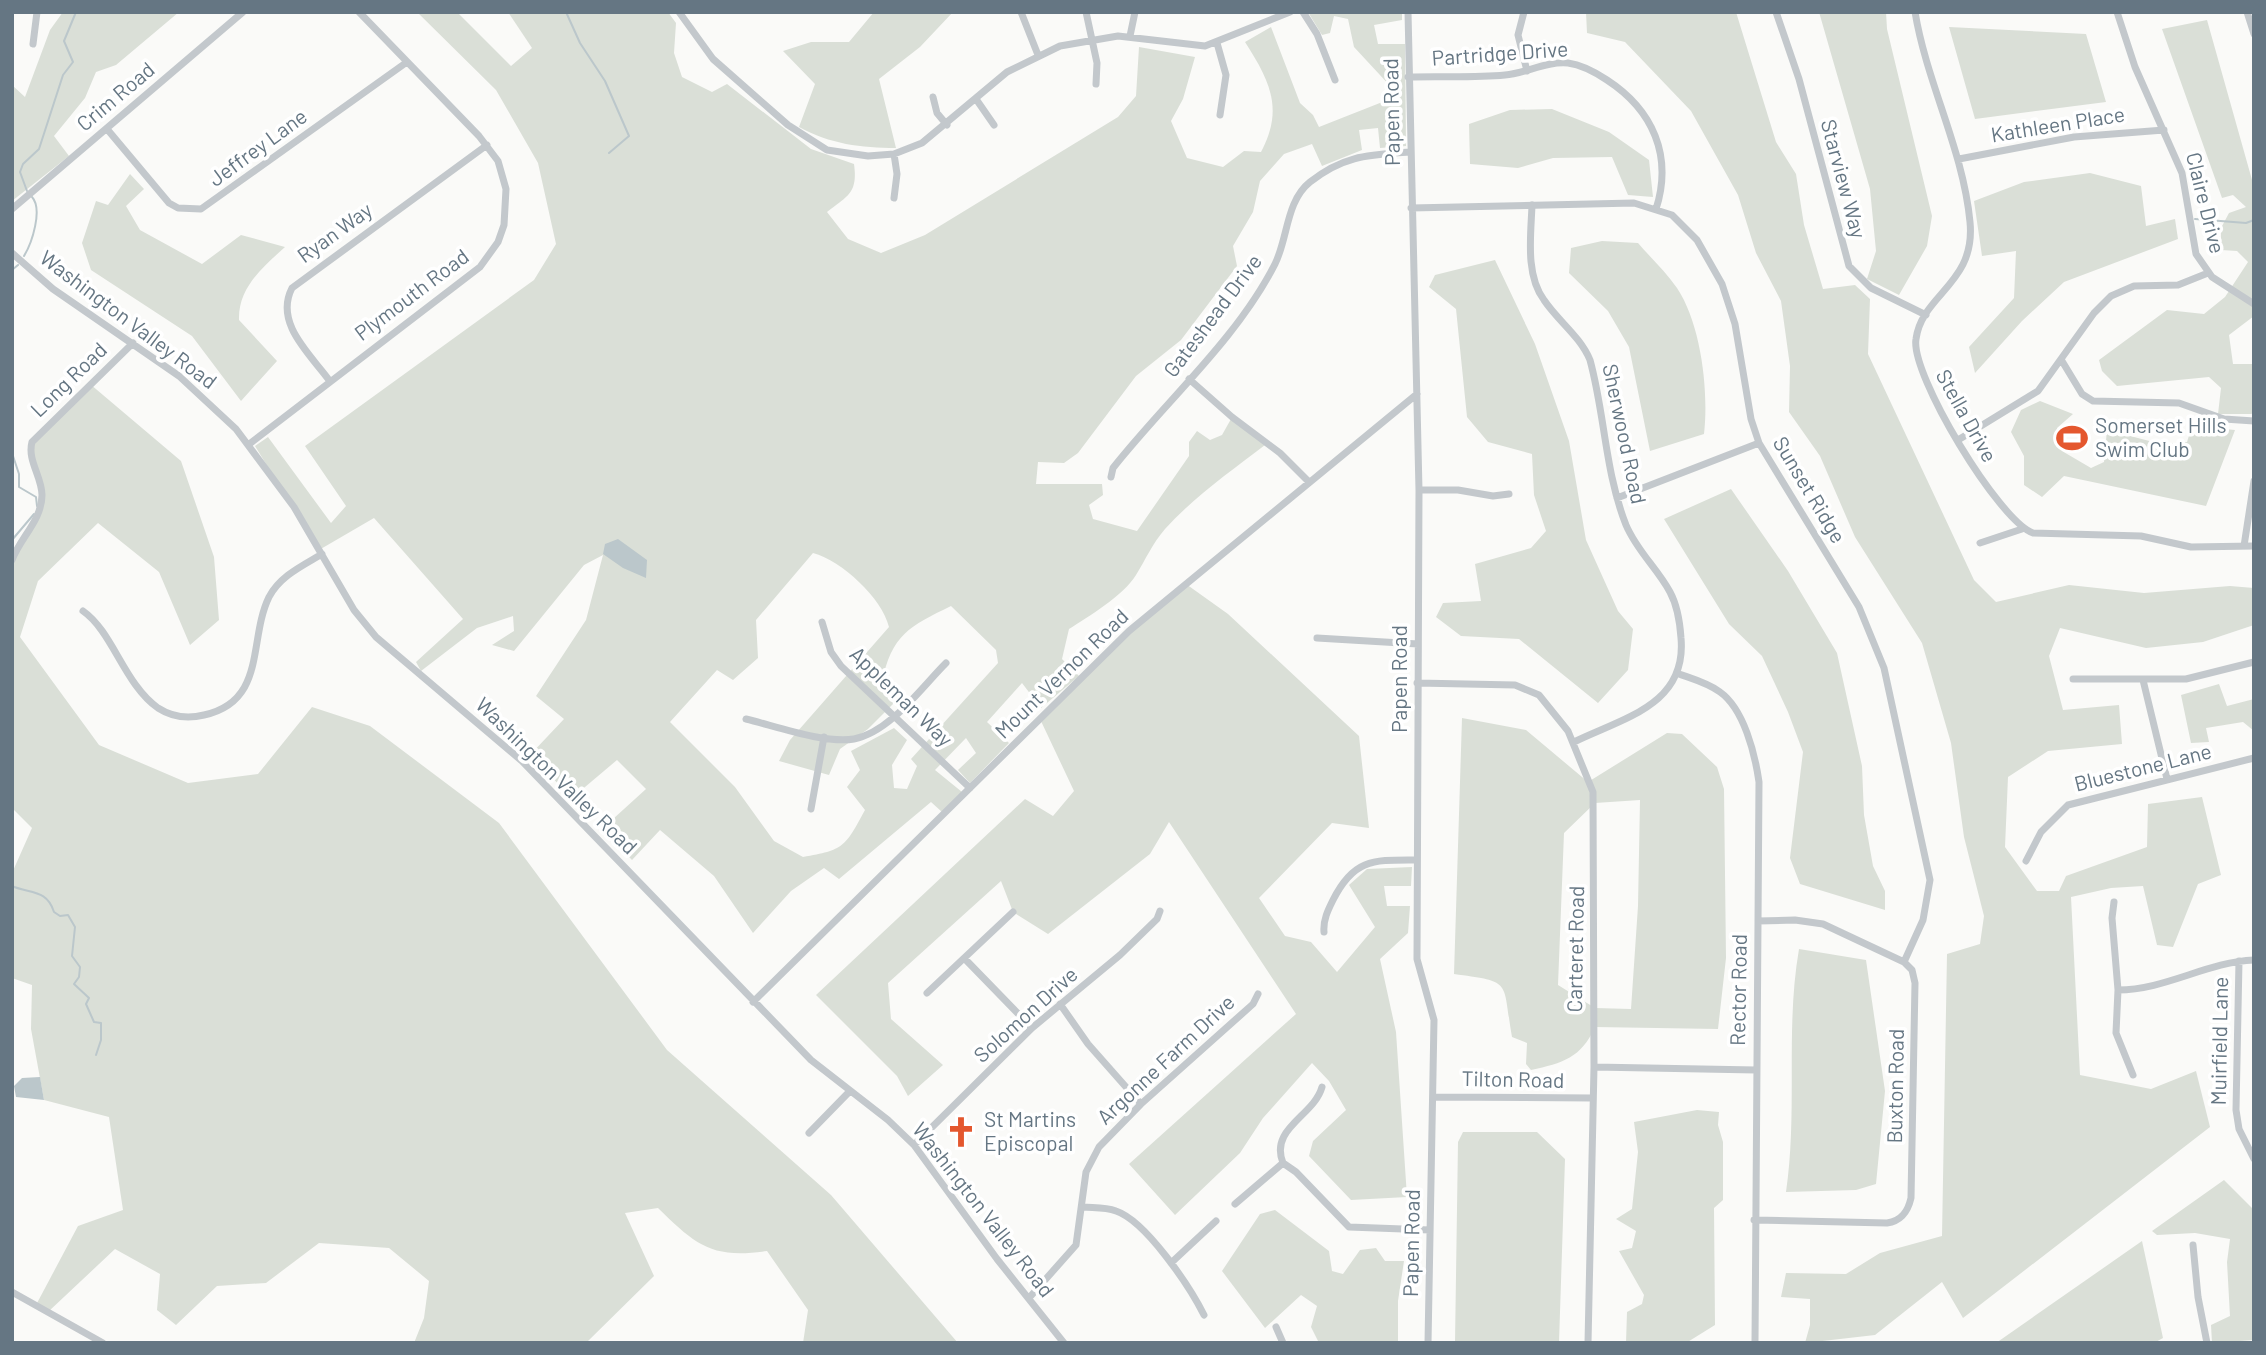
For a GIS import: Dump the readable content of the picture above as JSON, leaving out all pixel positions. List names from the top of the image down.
{
  "streets": {
    "street": [
      "Partridge Drive",
      "Crim Road",
      "Papen Road",
      "Kathleen Place",
      "Jeffrey Lane",
      "Starview Way",
      "Claire Drive",
      "Ryan Way",
      "Plymouth Road",
      "Gateshead Drive",
      "Washington Valley Road",
      "Long Road",
      "Stella Drive",
      "Sherwood Road",
      "Sunset Ridge",
      "Mount Vernon Road",
      "Appleman Way",
      "Bluestone Lane",
      "Carteret Road",
      "Rector Road",
      "Solomon Drive",
      "Muirfield Lane",
      "Argonne Farm Drive",
      "Tilton Road",
      "Buxton Road"
    ]
  },
  "crossings": [
    ["Partridge Drive", "Papen Road"],
    ["Partridge Drive", "Sunset Ridge"],
    ["Crim Road", "Jeffrey Lane"],
    ["Papen Road", "Gateshead Drive"],
    ["Papen Road", "Sunset Ridge"],
    ["Papen Road", "Mount Vernon Road"],
    ["Papen Road", "Carteret Road"],
    ["Papen Road", "Tilton Road"],
    ["Kathleen Place", "Claire Drive"],
    ["Kathleen Place", "Stella Drive"],
    ["Jeffrey Lane", "Plymouth Road"],
    ["Starview Way", "Stella Drive"],
    ["Ryan Way", "Plymouth Road"],
    ["Plymouth Road", "Washington Valley Road"],
    ["Washington Valley Road", "Long Road"],
    ["Washington Valley Road", "Mount Vernon Road"],
    ["Washington Valley Road", "Solomon Drive"],
    ["Washington Valley Road", "Argonne Farm Drive"],
    ["Sherwood Road", "Sunset Ridge"],
    ["Sherwood Road", "Rector Road"],
    ["Sunset Ridge", "Buxton Road"],
    ["Mount Vernon Road", "Appleman Way"],
    ["Carteret Road", "Tilton Road"],
    ["Rector Road", "Buxton Road"]
  ],
  "places": {
    "sports": ["Somerset Hills Swim Club"],
    "church": ["St Martins Episcopal"]
  }
}
